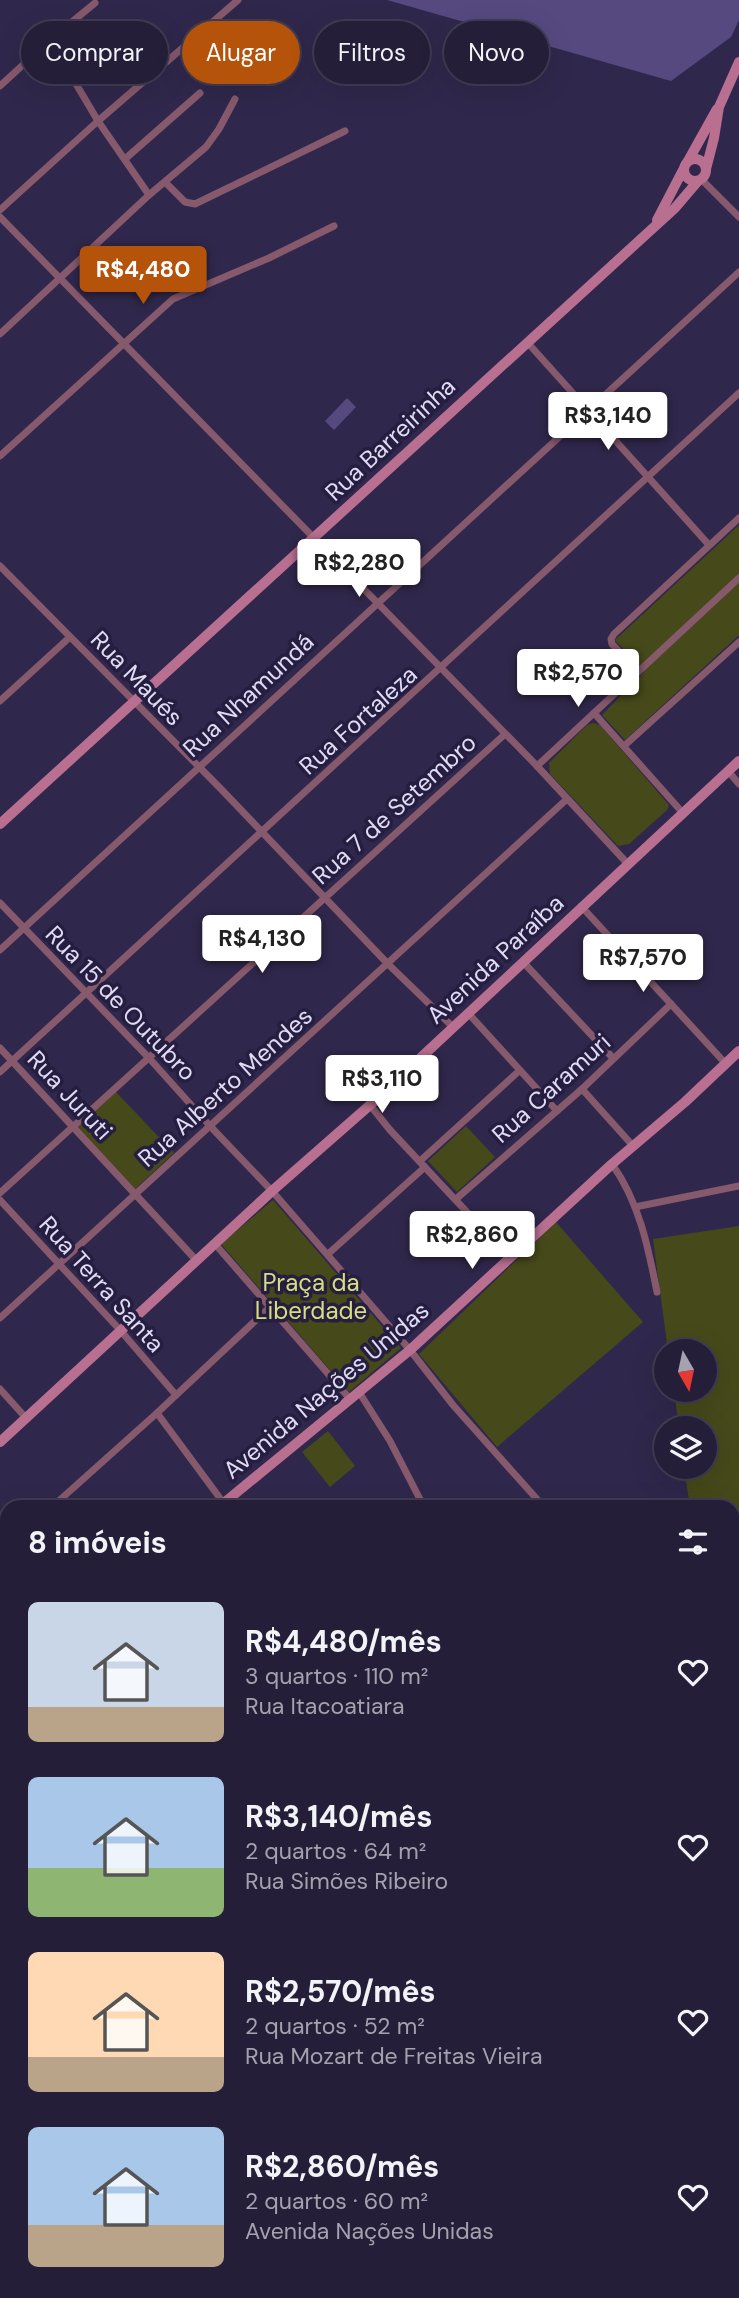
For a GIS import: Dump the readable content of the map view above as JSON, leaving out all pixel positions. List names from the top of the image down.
{
  "streets": {
    "street": [
      "Rua Barreirinha",
      "Rua Maués",
      "Rua Nhamundá",
      "Rua Fortaleza",
      "Rua 7 de Setembro",
      "Avenida Paraíba",
      "Rua 15 de Outubro",
      "Rua Alberto Mendes",
      "Rua Caramuri",
      "Rua Juruti",
      "Rua Terra Santa",
      "Avenida Nações Unidas"
    ]
  },
  "crossings": [
    ["Rua Barreirinha", "Rua Maués"],
    ["Rua Maués", "Rua Nhamundá"],
    ["Rua Maués", "Rua Fortaleza"],
    ["Rua Maués", "Rua 7 de Setembro"],
    ["Rua Maués", "Avenida Paraíba"],
    ["Rua Maués", "Rua Alberto Mendes"],
    ["Rua Nhamundá", "Rua 15 de Outubro"],
    ["Rua Fortaleza", "Rua 15 de Outubro"],
    ["Rua Fortaleza", "Rua Juruti"],
    ["Rua 7 de Setembro", "Rua 15 de Outubro"],
    ["Rua 7 de Setembro", "Rua Juruti"],
    ["Avenida Paraíba", "Rua 15 de Outubro"],
    ["Avenida Paraíba", "Rua Juruti"],
    ["Avenida Paraíba", "Rua Terra Santa"],
    ["Rua 15 de Outubro", "Rua Alberto Mendes"],
    ["Rua 15 de Outubro", "Avenida Nações Unidas"],
    ["Rua Alberto Mendes", "Rua Juruti"],
    ["Rua Alberto Mendes", "Rua Terra Santa"]
  ],
  "parks": ["Praça da Liberdade"],
  "north": "bottom",
  "page": {
    "chip": [
      "Comprar",
      "Alugar",
      "Filtros",
      "Novo"
    ],
    "price": [
      "R$4,480",
      "R$3,140",
      "R$2,280",
      "R$2,570",
      "R$4,130",
      "R$7,570",
      "R$3,110",
      "R$2,860"
    ],
    "heading": "8 imóveis",
    "list": [
      {
        "name": "R$4,480/mês",
        "note": "3 quartos · 110 m² · Rua Itacoatiara"
      },
      {
        "name": "R$3,140/mês",
        "note": "2 quartos · 64 m² · Rua Simões Ribeiro"
      },
      {
        "name": "R$2,570/mês",
        "note": "2 quartos · 52 m² · Rua Mozart de Freitas Vieira"
      },
      {
        "name": "R$2,860/mês",
        "note": "2 quartos · 60 m² · Avenida Nações Unidas"
      }
    ]
  }
}
